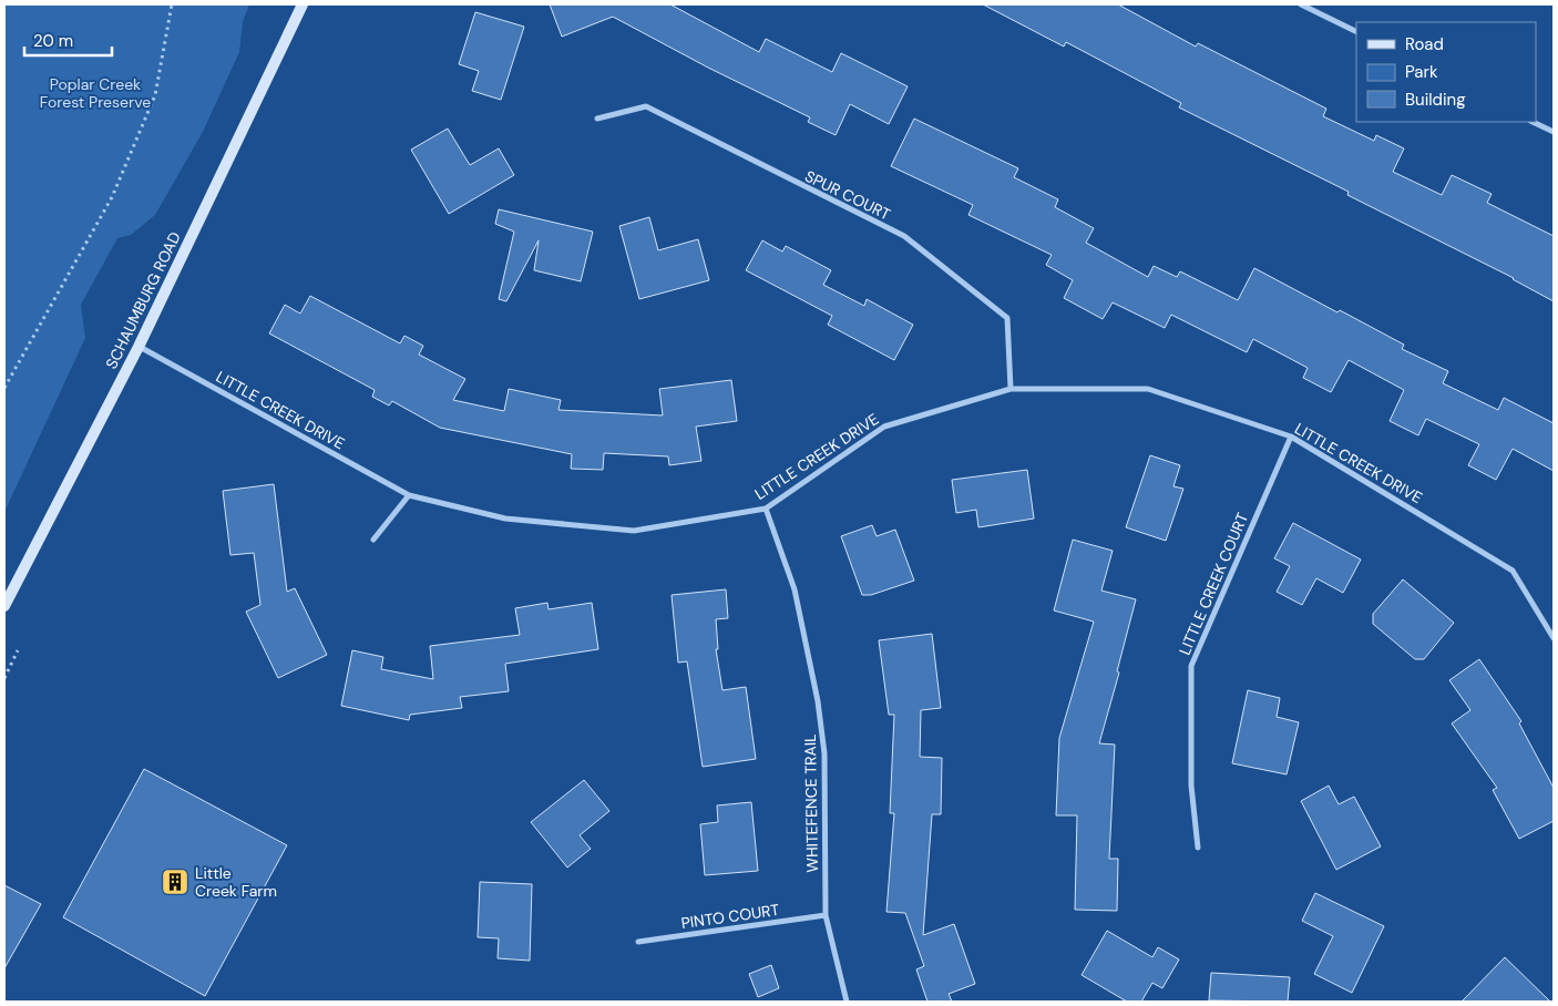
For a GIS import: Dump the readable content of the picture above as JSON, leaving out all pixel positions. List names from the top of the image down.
{
  "streets": {
    "main road": ["SCHAUMBURG ROAD"],
    "street": [
      "SPUR COURT",
      "LITTLE CREEK DRIVE",
      "LITTLE CREEK COURT",
      "WHITEFENCE TRAIL",
      "PINTO COURT"
    ]
  },
  "crossings": [
    ["SPUR COURT", "LITTLE CREEK DRIVE"],
    ["SCHAUMBURG ROAD", "LITTLE CREEK DRIVE"],
    ["LITTLE CREEK DRIVE", "LITTLE CREEK COURT"],
    ["LITTLE CREEK DRIVE", "WHITEFENCE TRAIL"],
    ["WHITEFENCE TRAIL", "PINTO COURT"]
  ],
  "parks": ["Poplar Creek Forest Preserve"],
  "places": {
    "building": ["Little Creek Farm"]
  },
  "legend": ["Road", "Park", "Building"],
  "scale_bar": "20 m"
}
